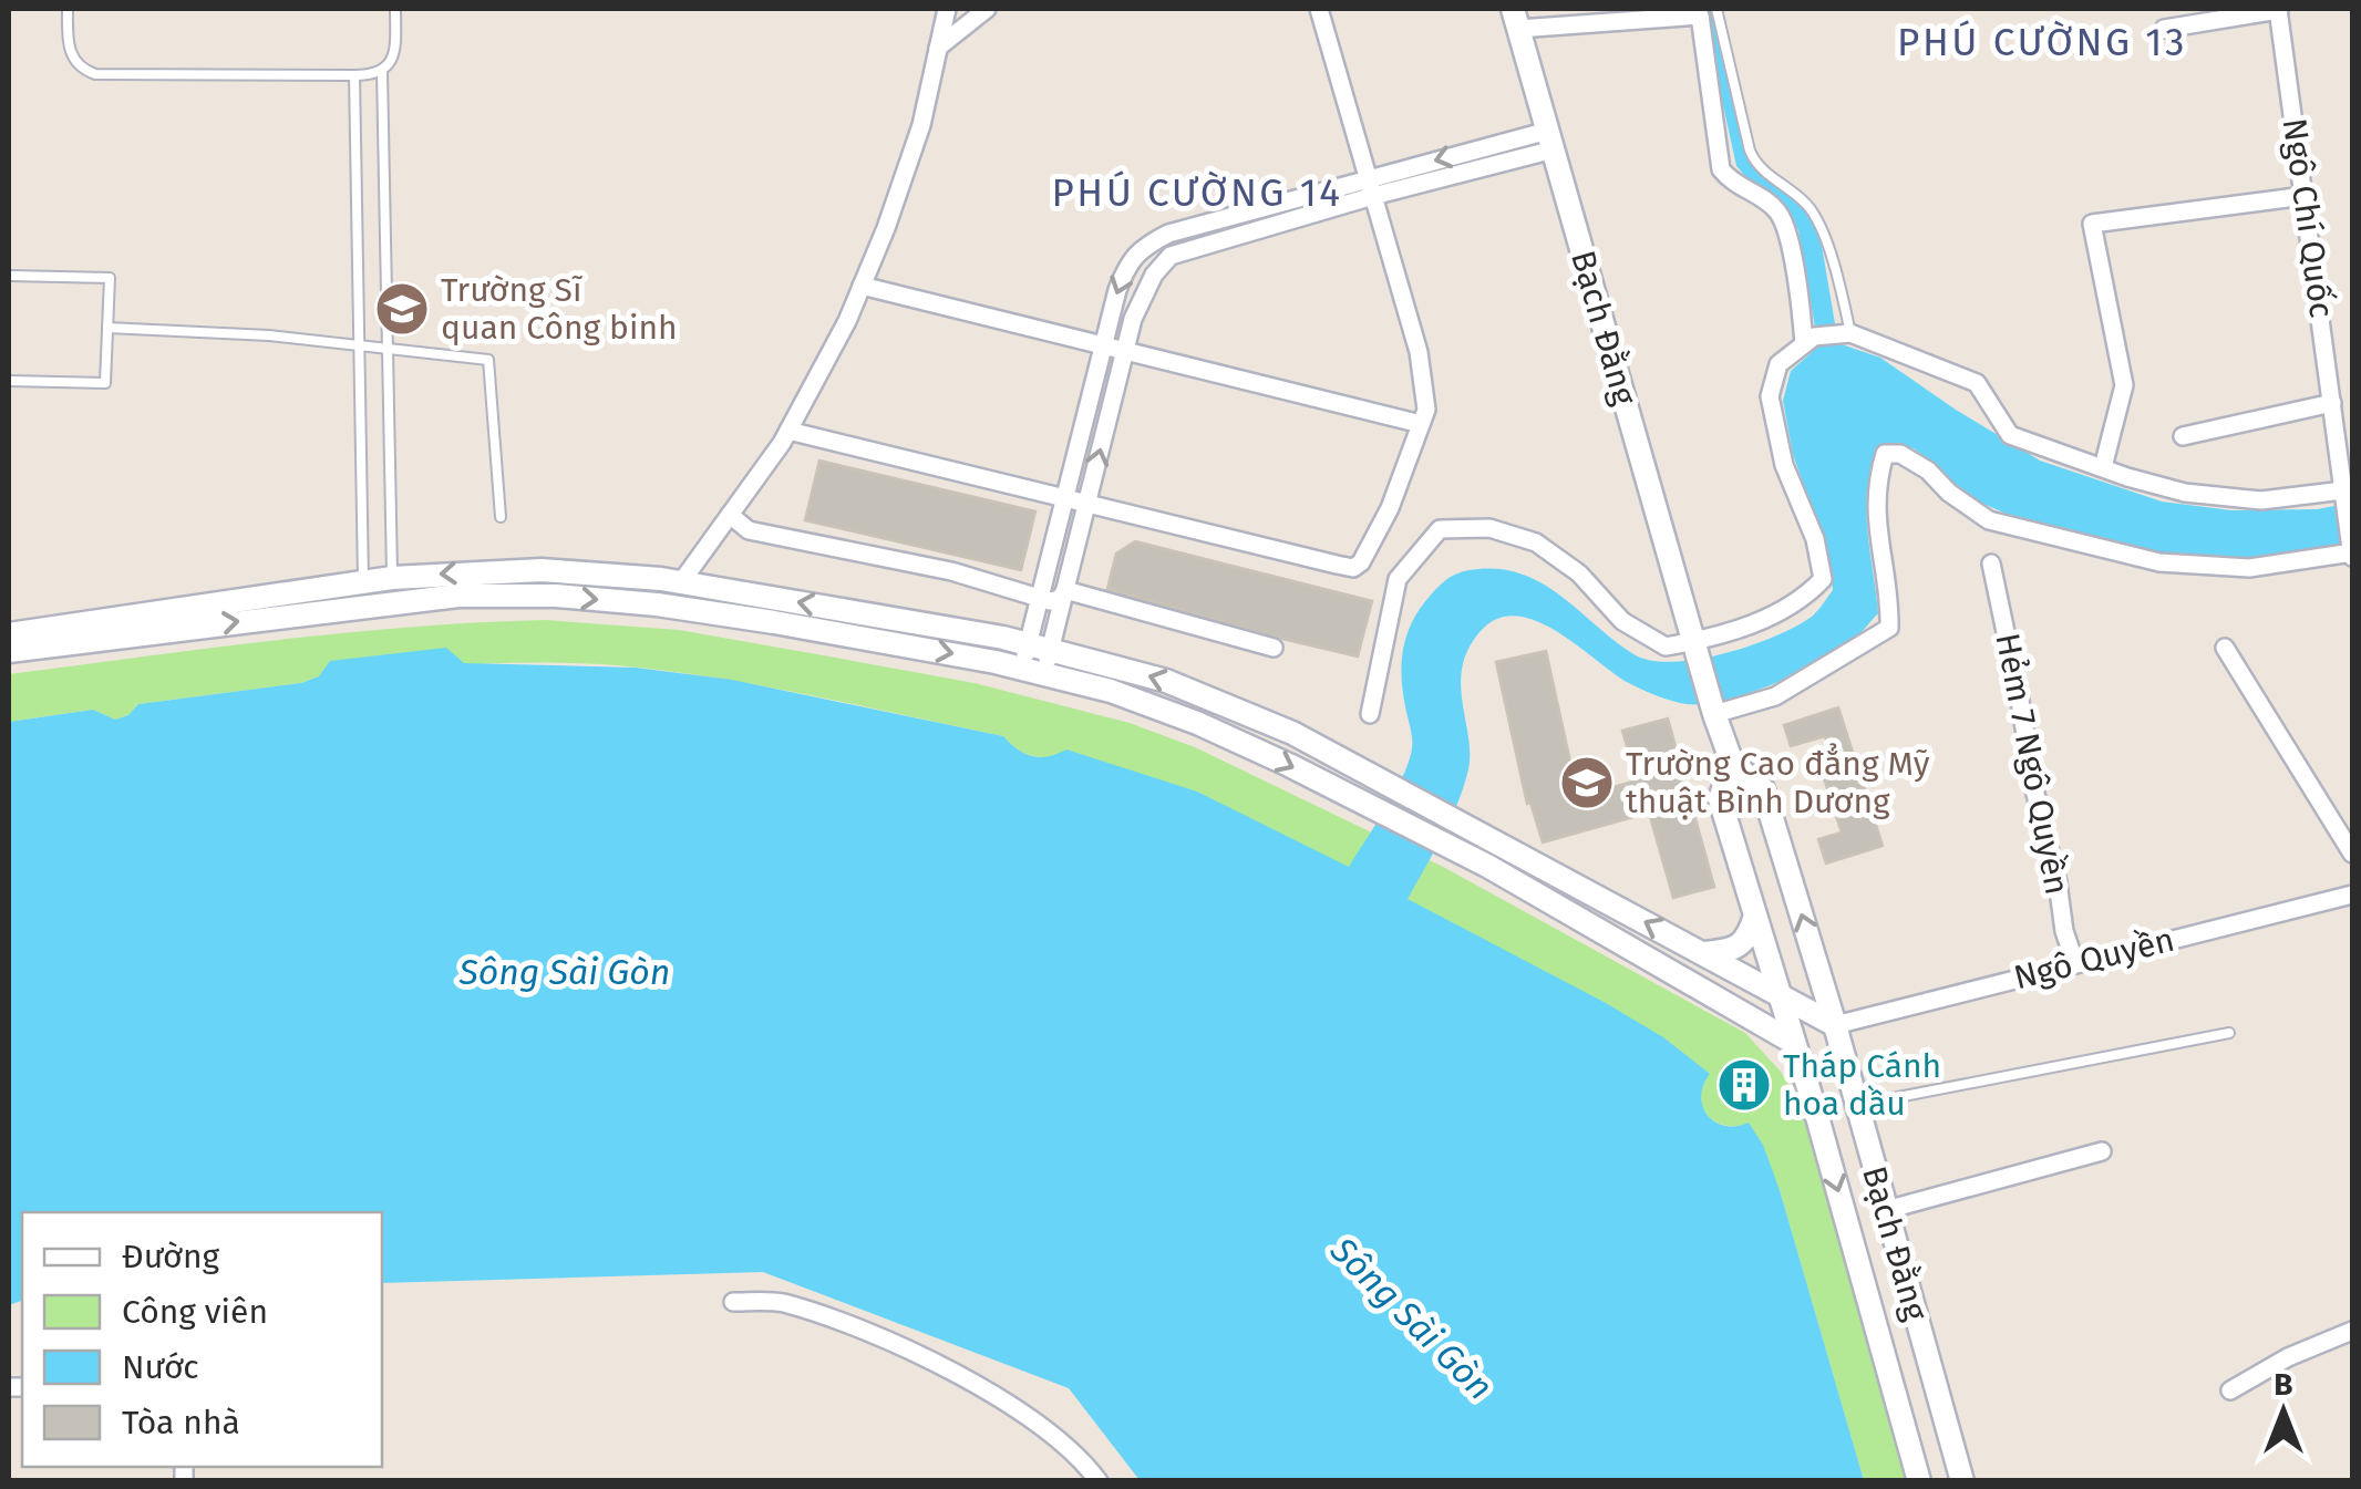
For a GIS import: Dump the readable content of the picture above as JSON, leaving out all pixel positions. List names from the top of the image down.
{
  "streets": {
    "street": [
      "Ngô Chí Quốc",
      "Bạch Đằng",
      "Hẻm 7 Ngô Quyền",
      "Ngô Quyền"
    ]
  },
  "crossings": [
    ["Bạch Đằng", "Ngô Quyền"],
    ["Hẻm 7 Ngô Quyền", "Ngô Quyền"]
  ],
  "districts": ["PHÚ CƯỜNG 13", "PHÚ CƯỜNG 14"],
  "water": ["Sông Sài Gòn"],
  "places": {
    "school or university": ["Trường Sĩ quan Công binh", "Trường Cao đẳng Mỹ thuật Bình Dương"],
    "building": ["Tháp Cánh hoa dầu"]
  },
  "legend": [
    "Đường",
    "Công viên",
    "Nước",
    "Tòa nhà"
  ],
  "north": "top"
}
